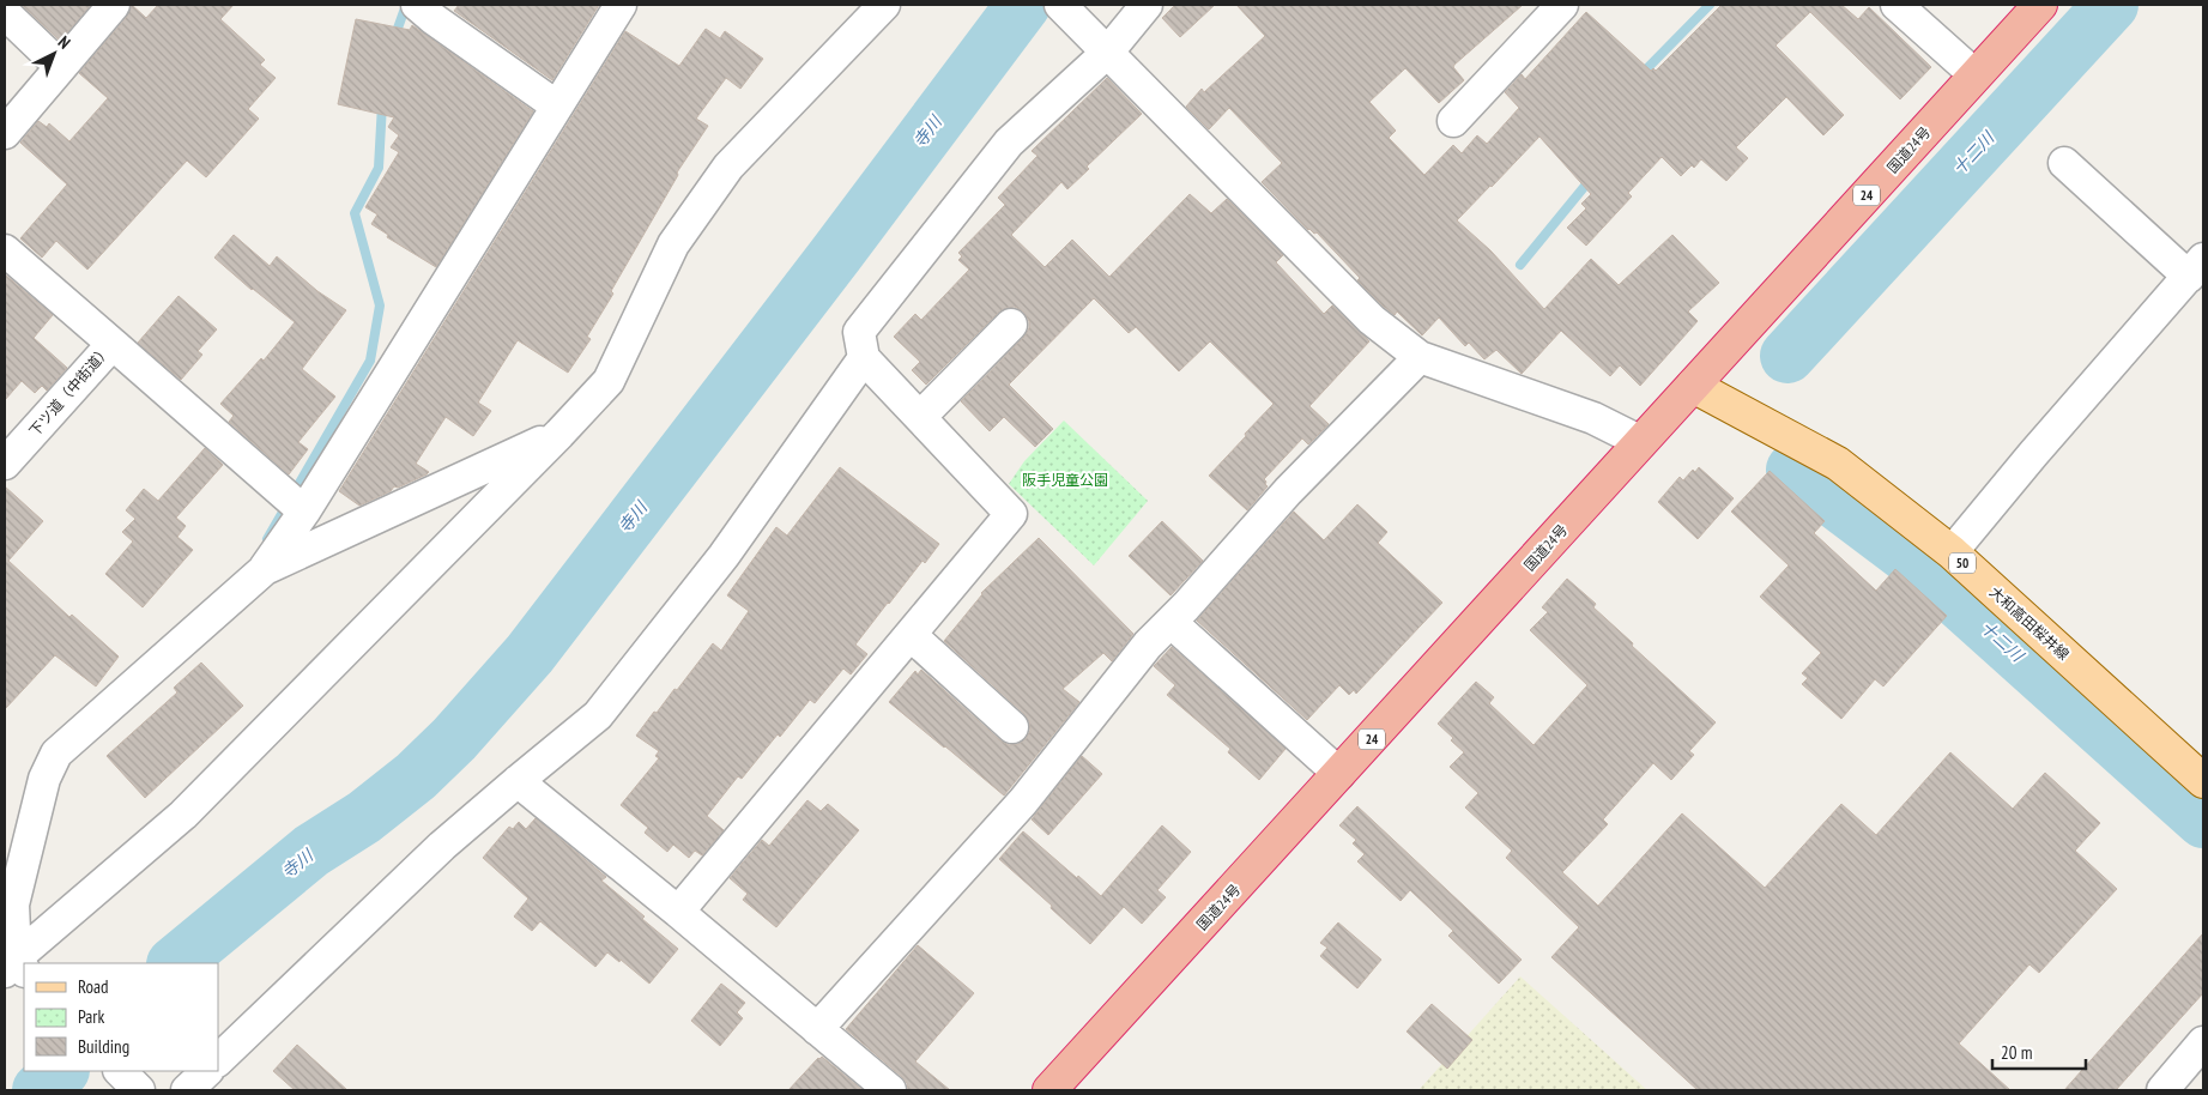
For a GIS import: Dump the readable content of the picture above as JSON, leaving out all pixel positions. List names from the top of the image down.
{
  "streets": {
    "highway": ["国道24号", "24"],
    "main road": ["50", "大和高田桜井線"],
    "street": ["下ツ道（中街道）"]
  },
  "crossings": [
    ["国道24号", "大和高田桜井線"]
  ],
  "water": ["寺川", "十二川"],
  "parks": ["阪手児童公園"],
  "legend": ["Road", "Park", "Building"],
  "scale_bar": "20 m",
  "north": "top right"
}
